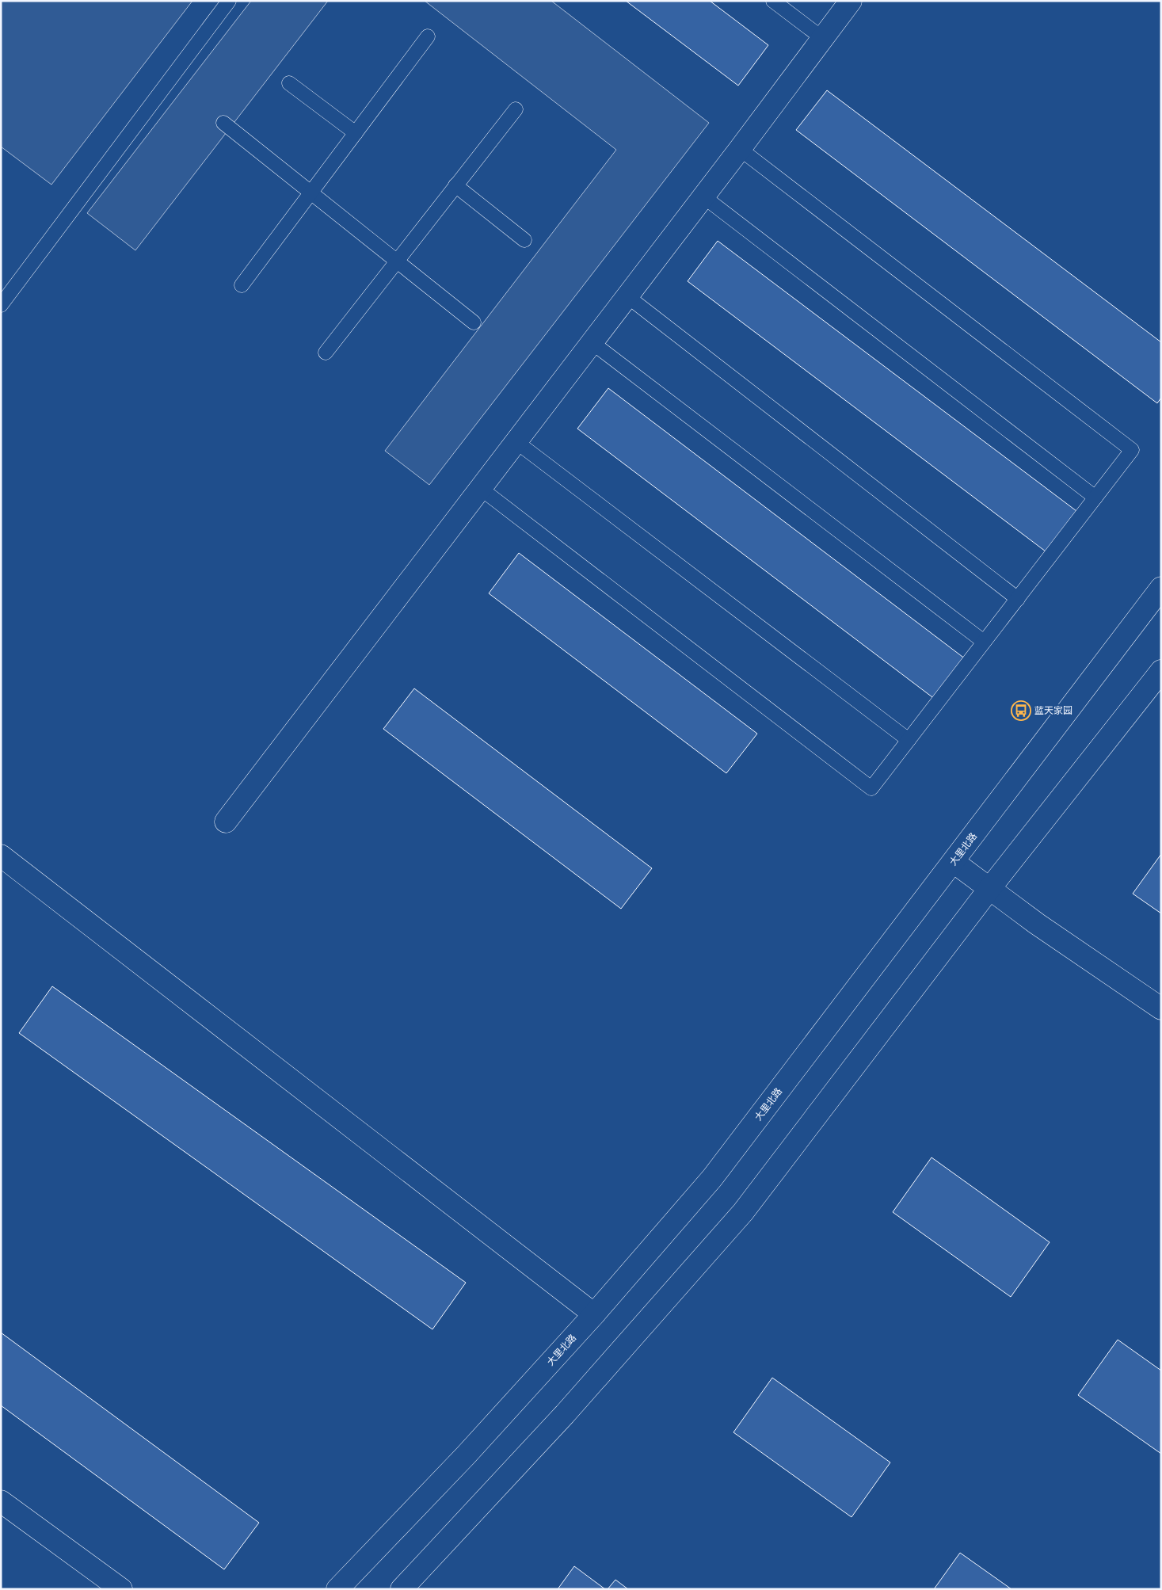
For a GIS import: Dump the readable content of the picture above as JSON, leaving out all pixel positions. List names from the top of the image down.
{
  "streets": {
    "main road": ["大里北路"]
  },
  "places": {
    "bus stop": ["蓝天家园"]
  }
}
